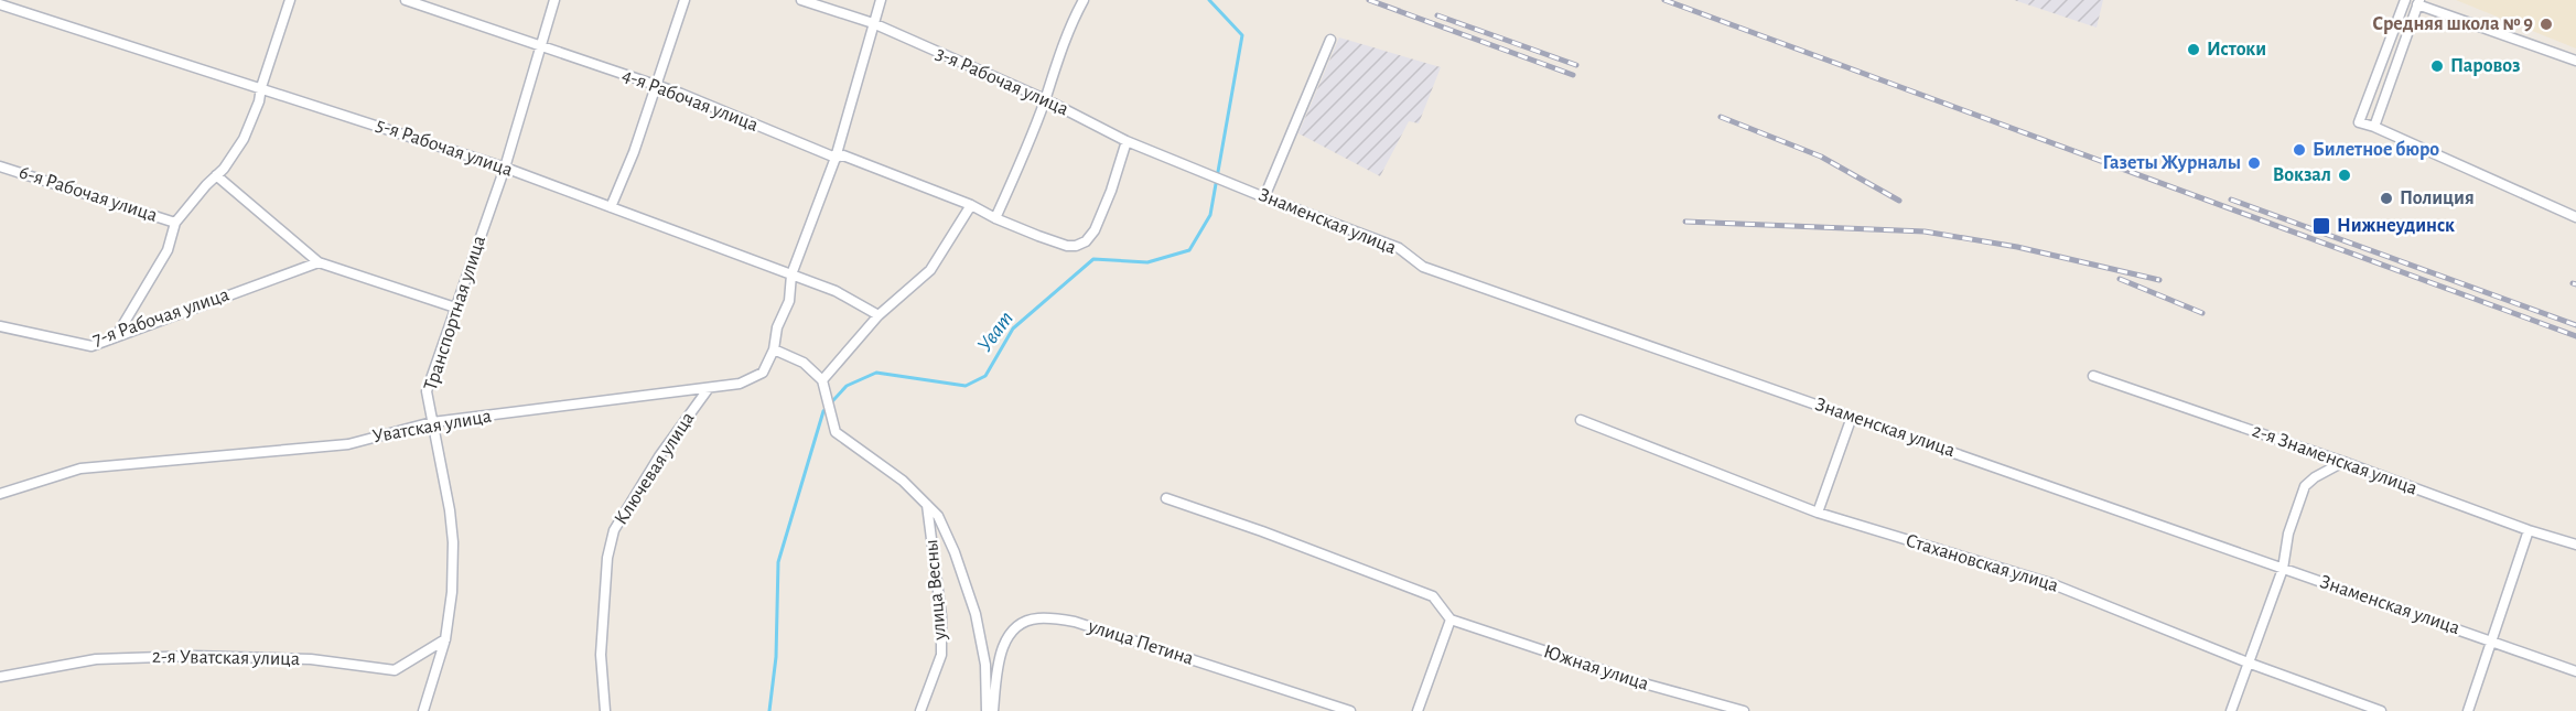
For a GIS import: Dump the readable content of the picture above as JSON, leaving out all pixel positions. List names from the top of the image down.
{
  "streets": {
    "street": [
      "3-я Рабочая улица",
      "4-я Рабочая улица",
      "5-я Рабочая улица",
      "6-я Рабочая улица",
      "Знаменская улица",
      "Транспортная улица",
      "7-я Рабочая улица",
      "Уватская улица",
      "2-я Знаменская улица",
      "Ключевая улица",
      "Стахановская улица",
      "улица Весны",
      "улица Петина",
      "2-я Уватская улица",
      "Южная улица"
    ]
  },
  "crossings": [
    ["3-я Рабочая улица", "4-я Рабочая улица"],
    ["3-я Рабочая улица", "Знаменская улица"],
    ["3-я Рабочая улица", "Уватская улица"],
    ["4-я Рабочая улица", "Транспортная улица"],
    ["4-я Рабочая улица", "Уватская улица"],
    ["5-я Рабочая улица", "Транспортная улица"],
    ["5-я Рабочая улица", "Уватская улица"],
    ["Транспортная улица", "Уватская улица"],
    ["Транспортная улица", "2-я Уватская улица"],
    ["Уватская улица", "Ключевая улица"]
  ],
  "water": ["Уват"],
  "places": {
    "other": [
      "Средняя школа № 9",
      "Истоки",
      "Паровоз",
      "Билетное бюро",
      "Газеты Журналы",
      "Вокзал",
      "Полиция"
    ],
    "transit": ["Нижнеудинск"]
  }
}
